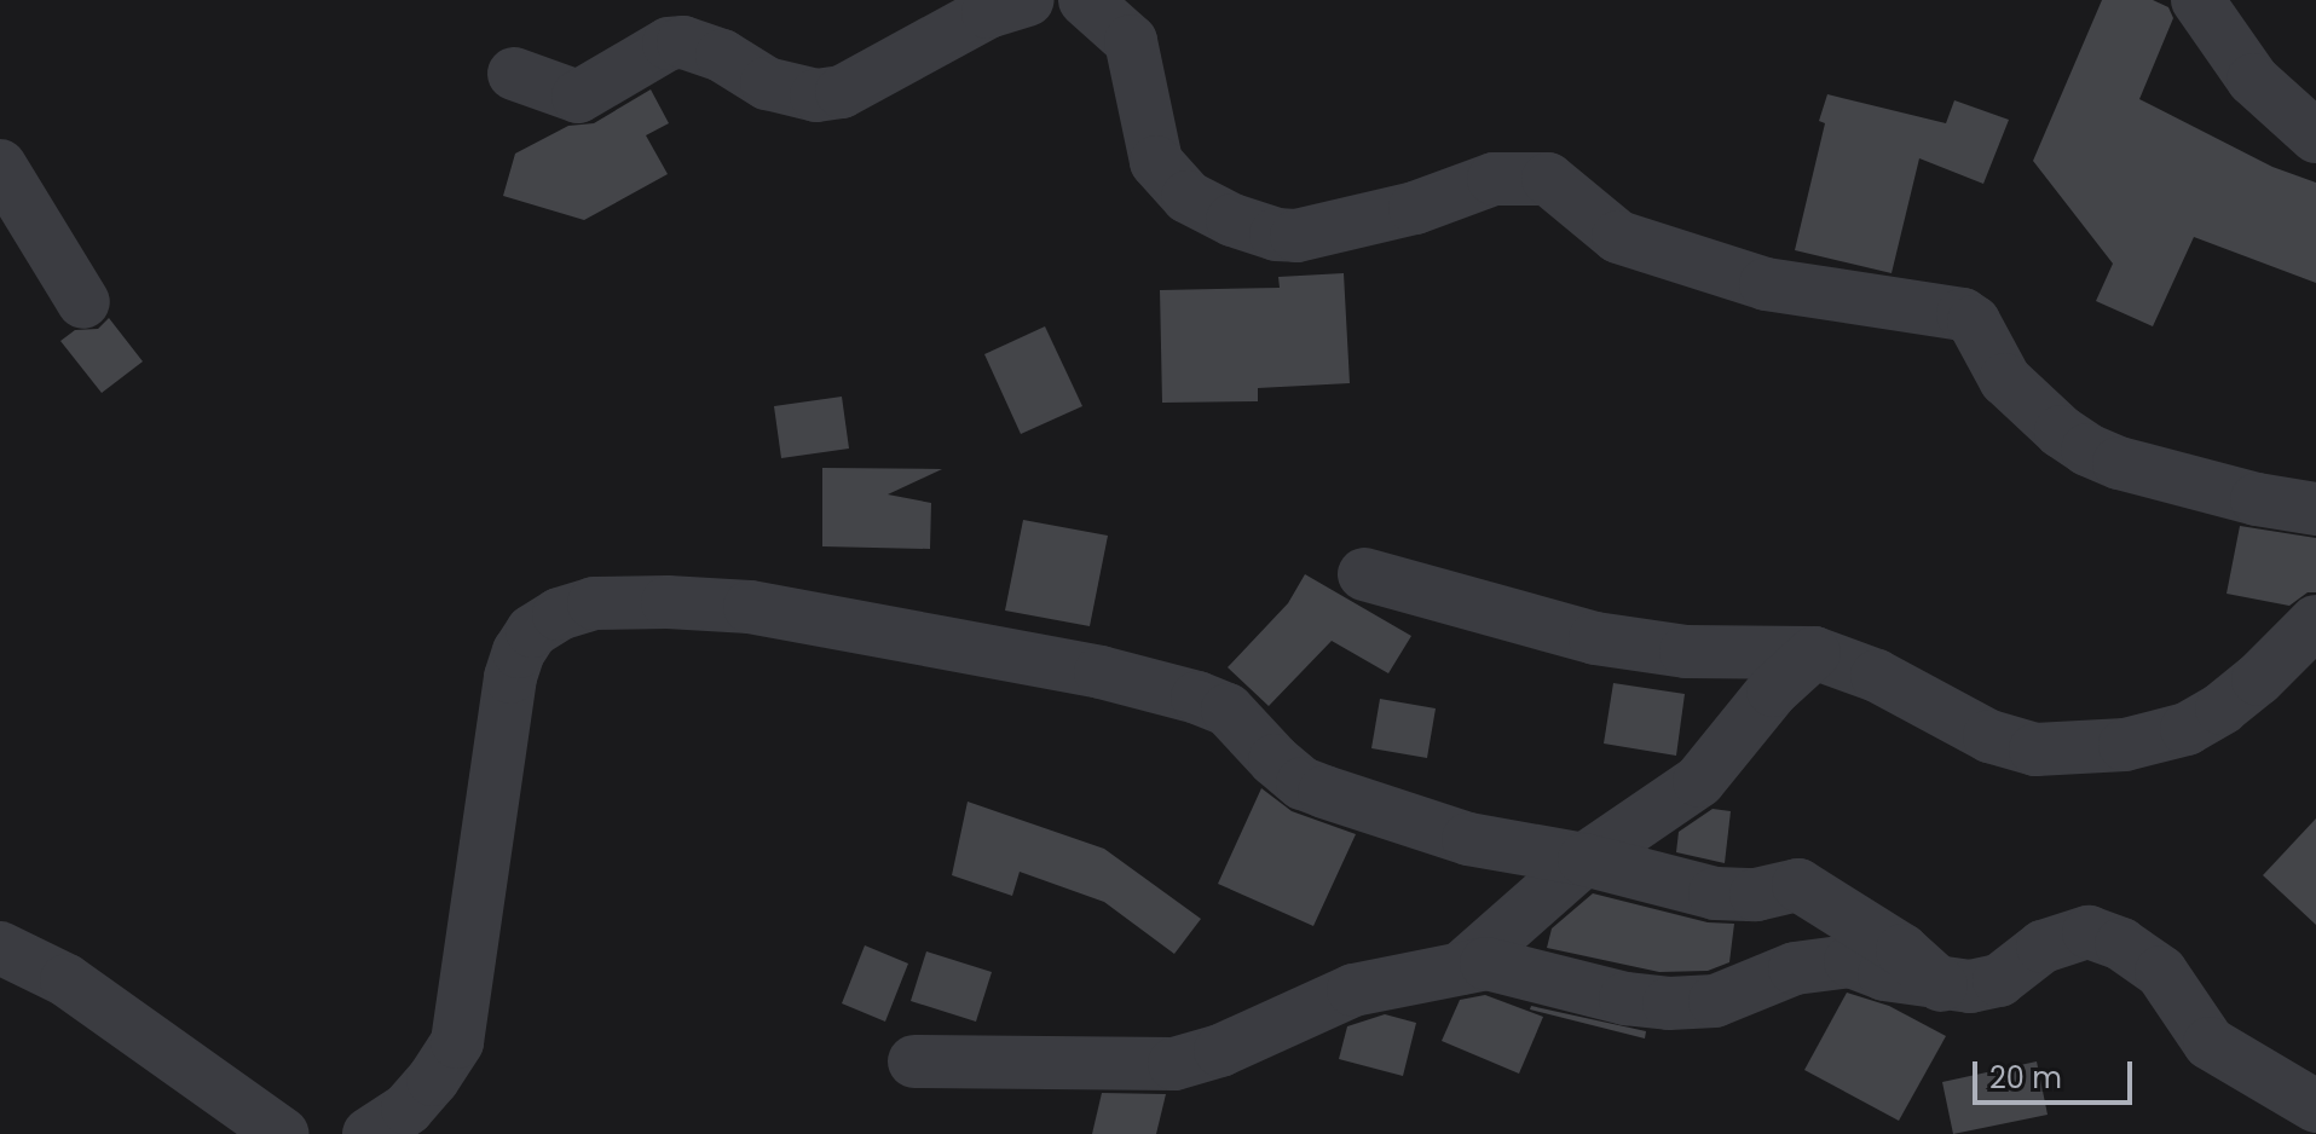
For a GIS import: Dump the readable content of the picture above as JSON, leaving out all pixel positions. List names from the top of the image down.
{
  "scale_bar": "20 m"
}
